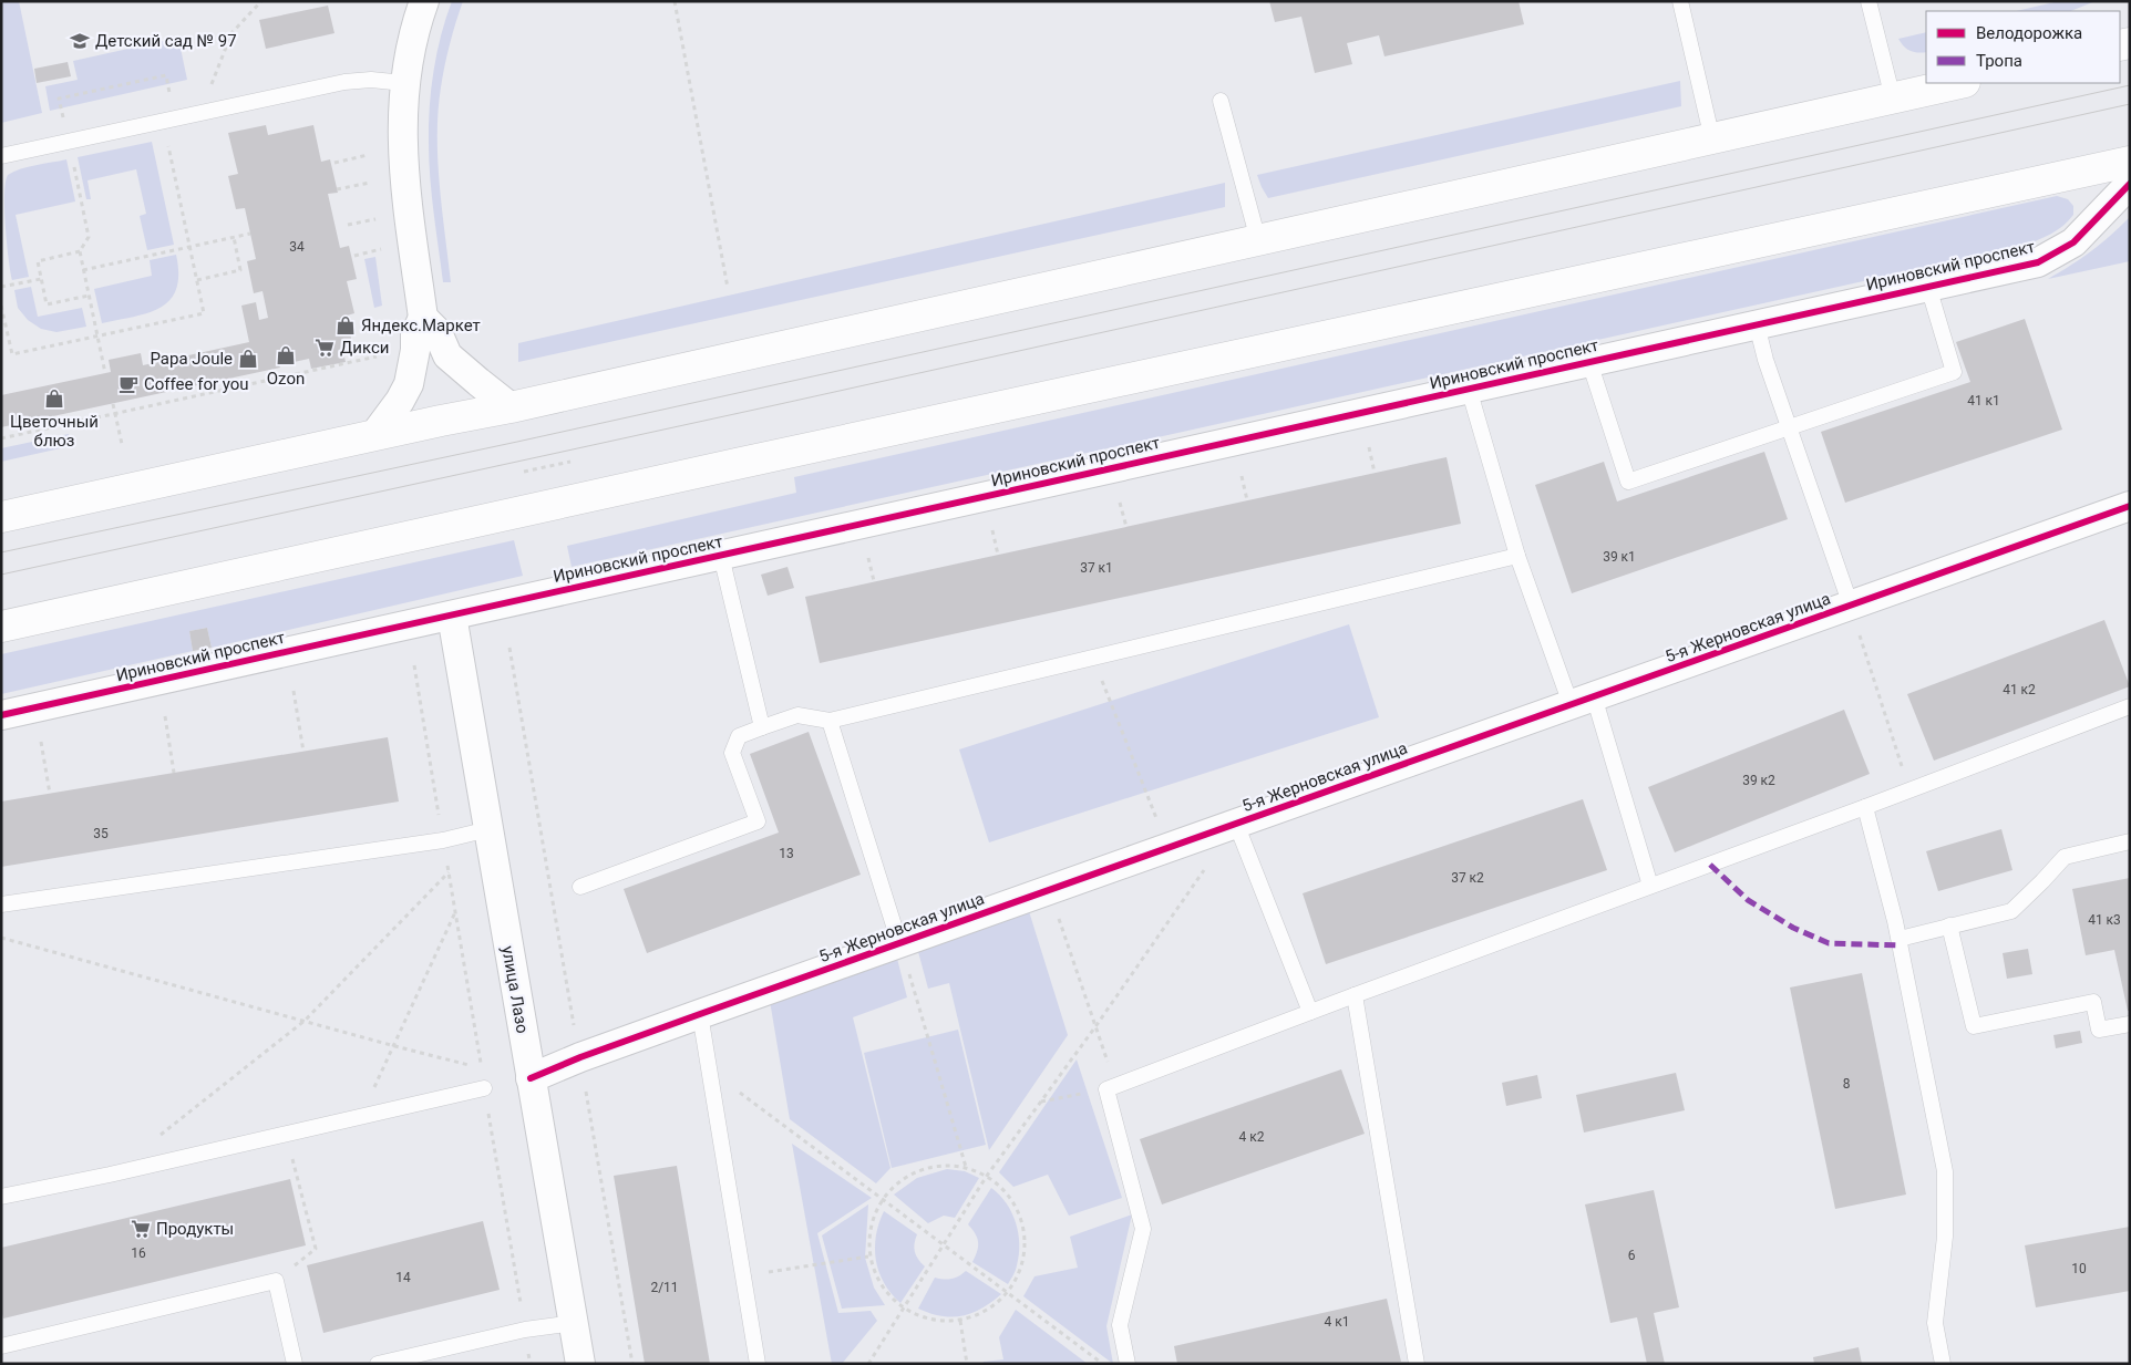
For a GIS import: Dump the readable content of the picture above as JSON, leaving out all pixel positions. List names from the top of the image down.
{
  "streets": {
    "street": ["Ириновский проспект", "5-я Жерновская улица", "улица Лазо"]
  },
  "crossings": [
    ["Ириновский проспект", "улица Лазо"],
    ["5-я Жерновская улица", "улица Лазо"]
  ],
  "places": {
    "school or university": ["Детский сад № 97"],
    "shop": [
      "Яндекс.Маркет",
      "Ozon",
      "Papa Joule",
      "Цветочный блюз"
    ],
    "supermarket": ["Дикси", "Продукты"],
    "cafe": ["Coffee for you"]
  },
  "house_numbers": [
    "34",
    "41 к1",
    "39 к1",
    "37 к1",
    "41 к2",
    "39 к2",
    "35",
    "13",
    "37 к2",
    "41 к3",
    "8",
    "4 к2",
    "16",
    "6",
    "10",
    "14",
    "2/11",
    "4 к1"
  ],
  "legend": ["Велодорожка", "Тропа"]
}
